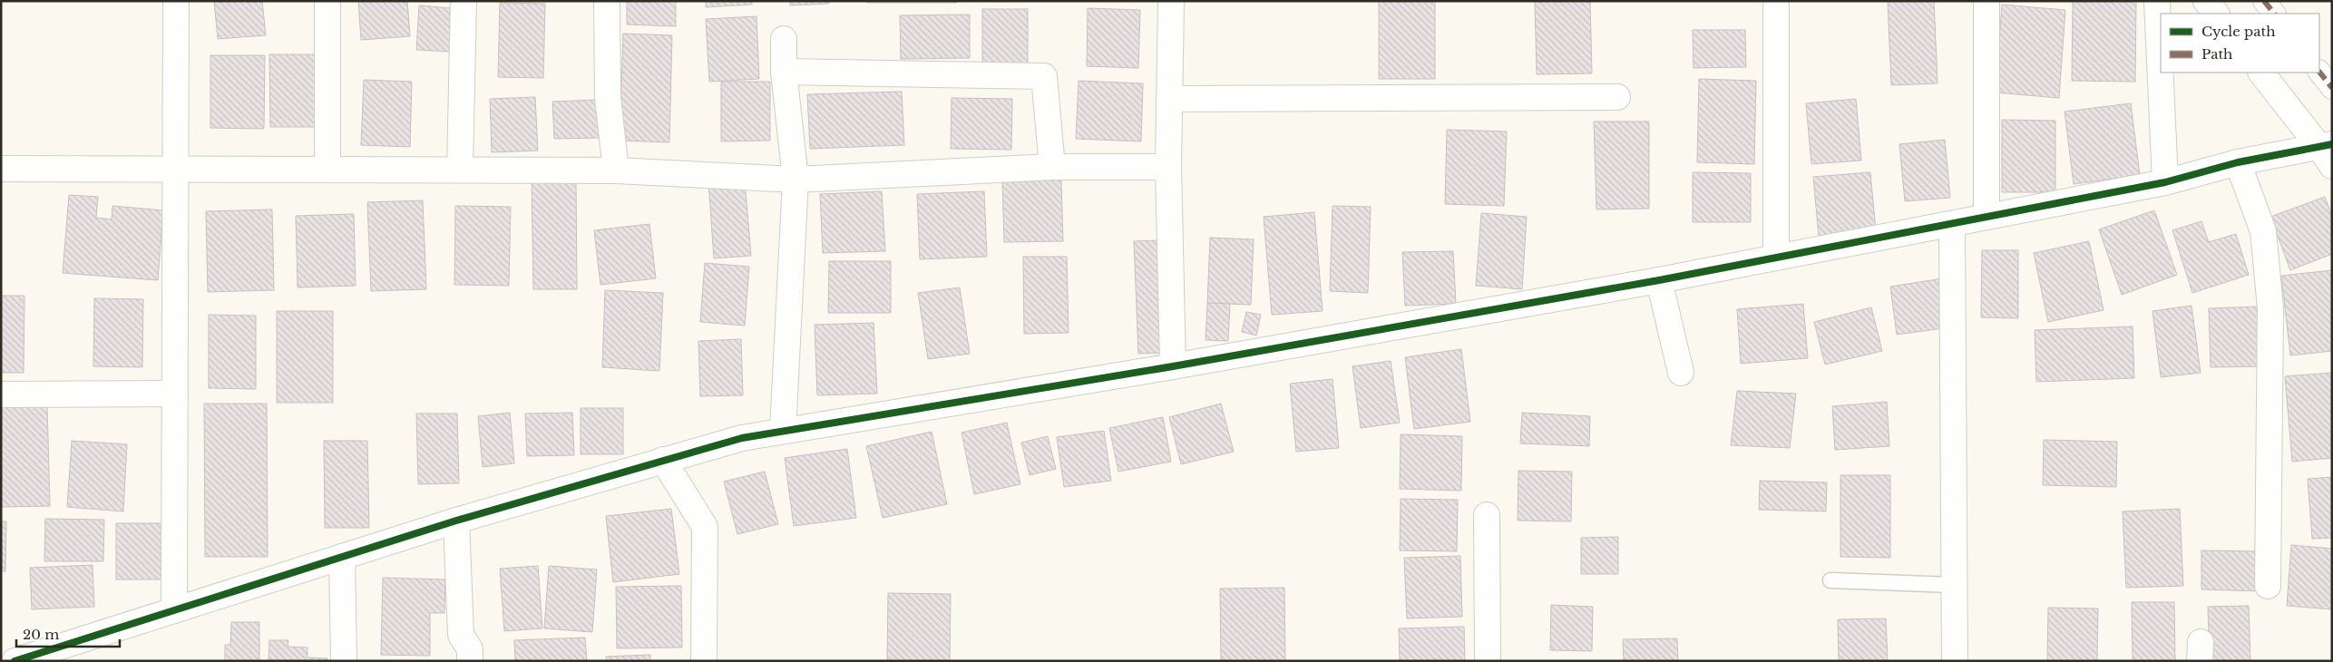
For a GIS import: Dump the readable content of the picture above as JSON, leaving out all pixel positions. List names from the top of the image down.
{
  "legend": ["Cycle path", "Path"],
  "scale_bar": "20 m"
}
